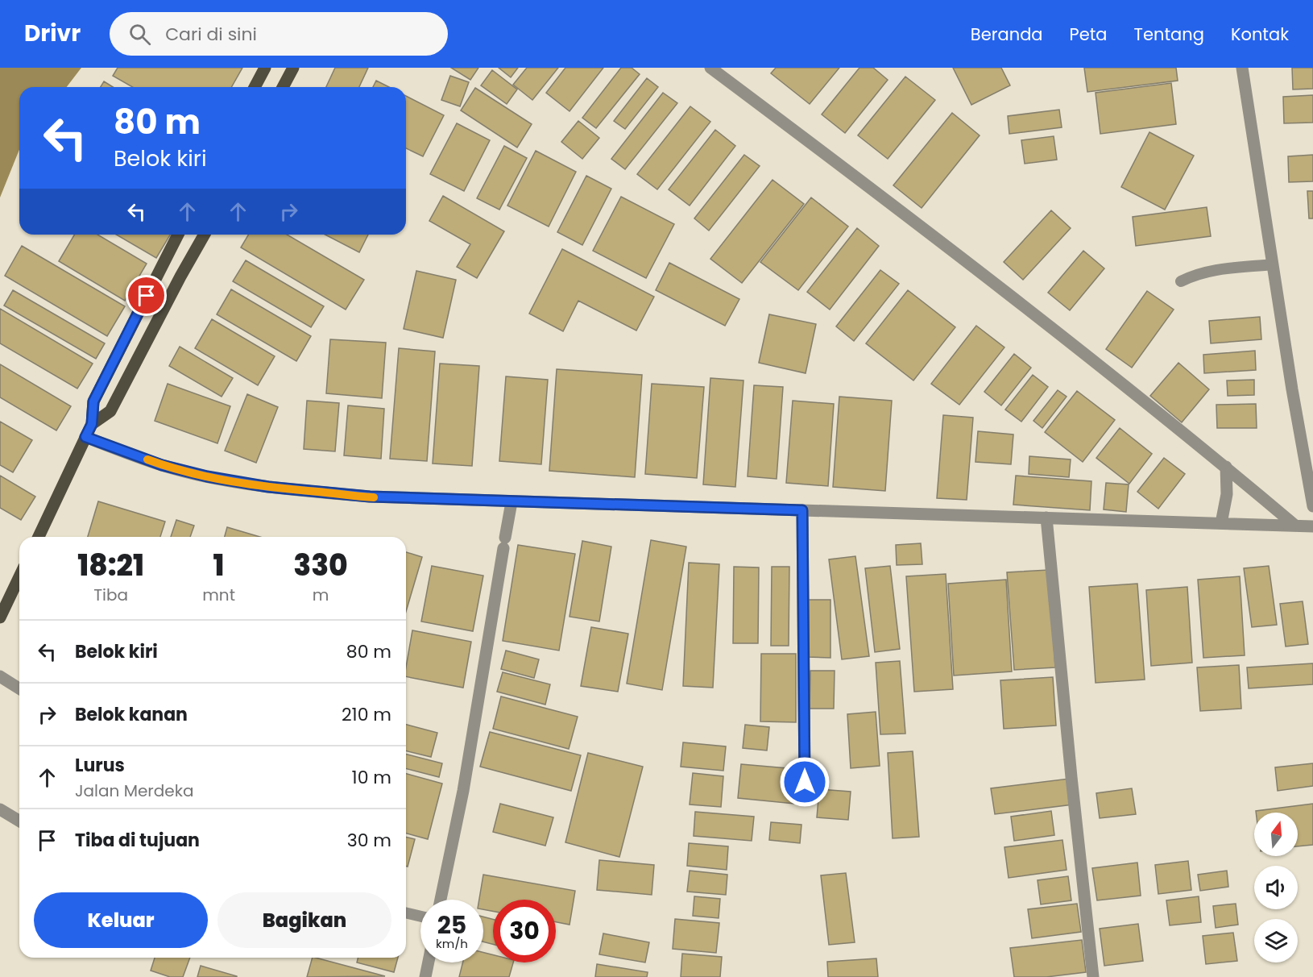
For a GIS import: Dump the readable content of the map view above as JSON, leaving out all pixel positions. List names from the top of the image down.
{
  "north": "top",
  "page": {
    "header": "Drivr",
    "search": "Cari di sini",
    "nav": [
      "Beranda",
      "Peta",
      "Tentang",
      "Kontak"
    ],
    "turn": ["80 m", "Belok kiri"],
    "eta": [
      "18:21",
      "Tiba",
      "1",
      "mnt",
      "330",
      "m"
    ],
    "list": [
      {
        "name": "Belok kiri",
        "value": "80 m"
      },
      {
        "name": "Belok kanan",
        "value": "210 m"
      },
      {
        "name": "Lurus",
        "note": "Jalan Merdeka",
        "value": "10 m"
      },
      {
        "name": "Tiba di tujuan",
        "value": "30 m"
      }
    ],
    "buttons": ["Keluar", "Bagikan"],
    "speed": "25 km/h",
    "limit": "30"
  }
}
